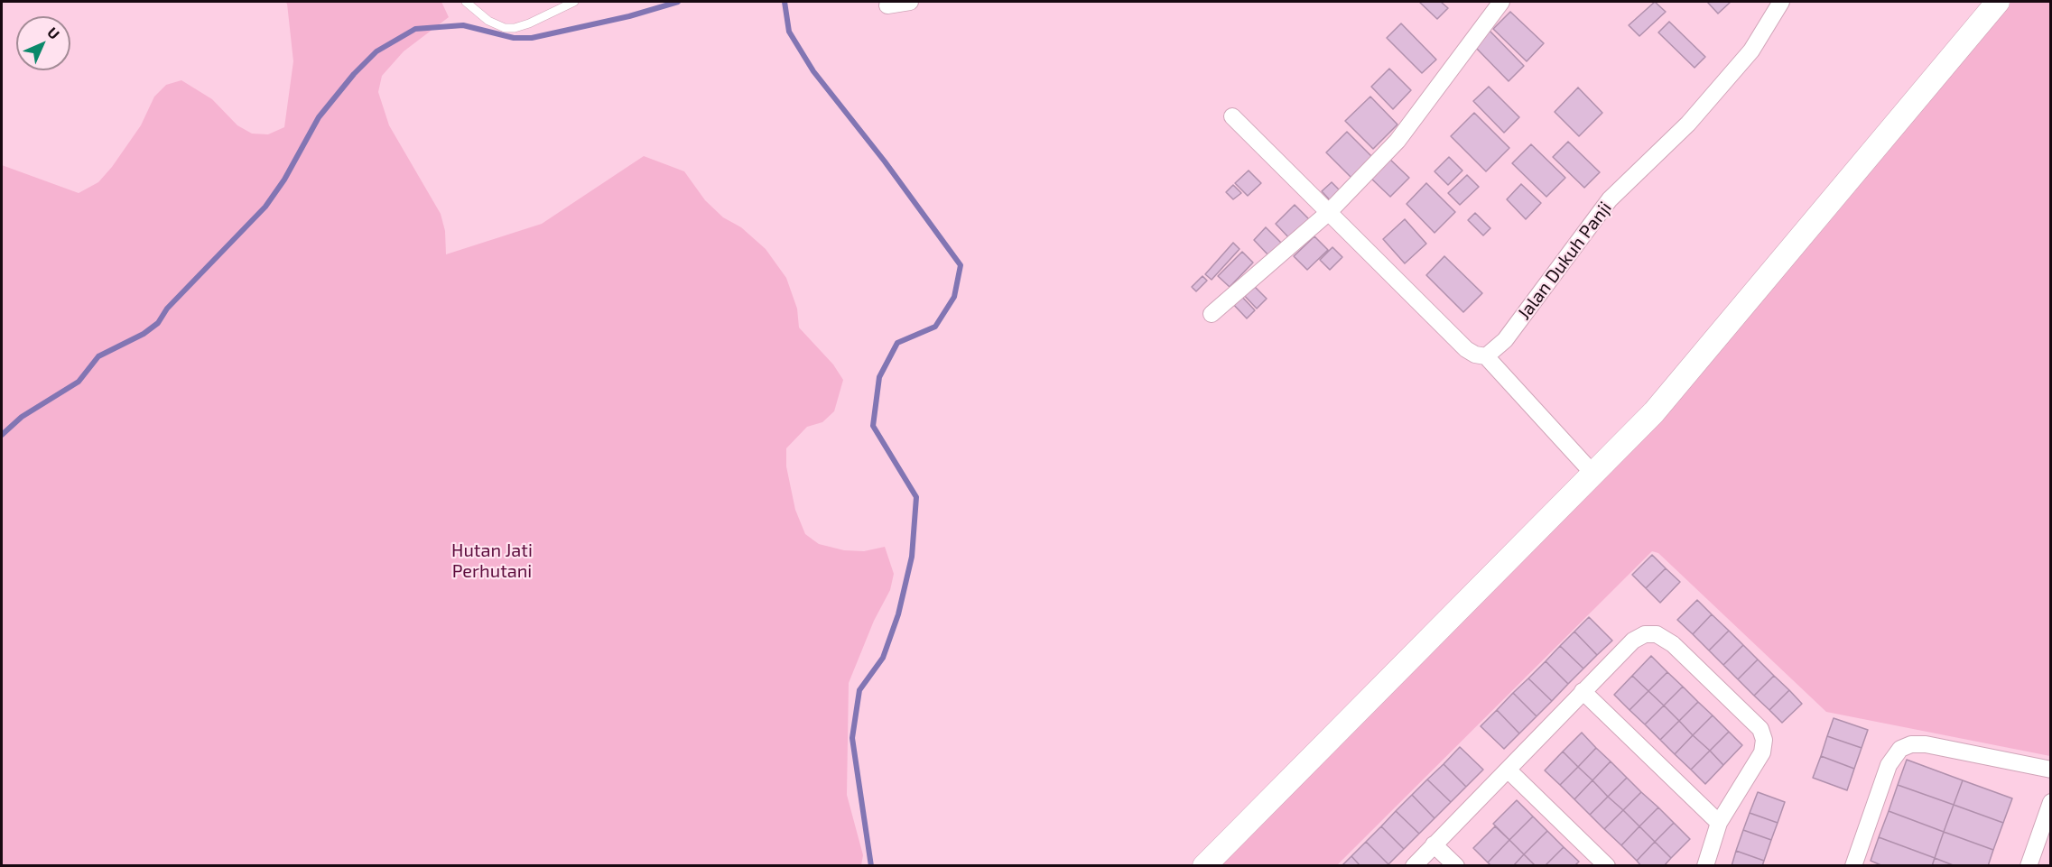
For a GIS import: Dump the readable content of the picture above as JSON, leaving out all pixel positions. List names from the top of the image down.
{
  "streets": {
    "street": ["Jalan Dukuh Panji"]
  },
  "parks": ["Hutan Jati Perhutani"],
  "north": "top right"
}
